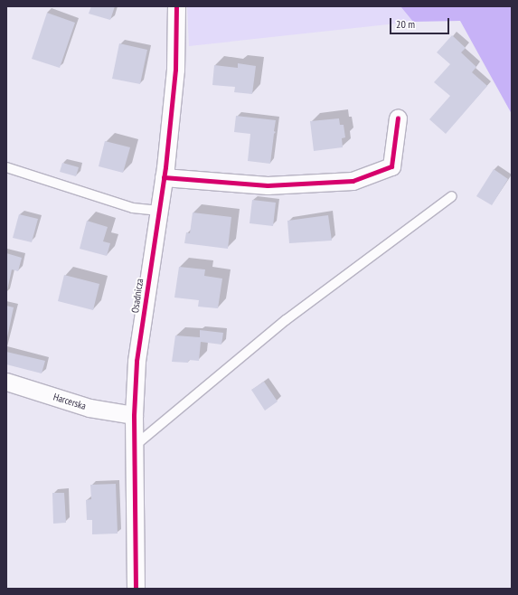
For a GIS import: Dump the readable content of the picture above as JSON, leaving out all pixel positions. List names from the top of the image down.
{
  "streets": {
    "street": ["Osadnicza", "Harcerska"]
  },
  "crossings": [
    ["Osadnicza", "Harcerska"]
  ],
  "scale_bar": "20 m"
}
